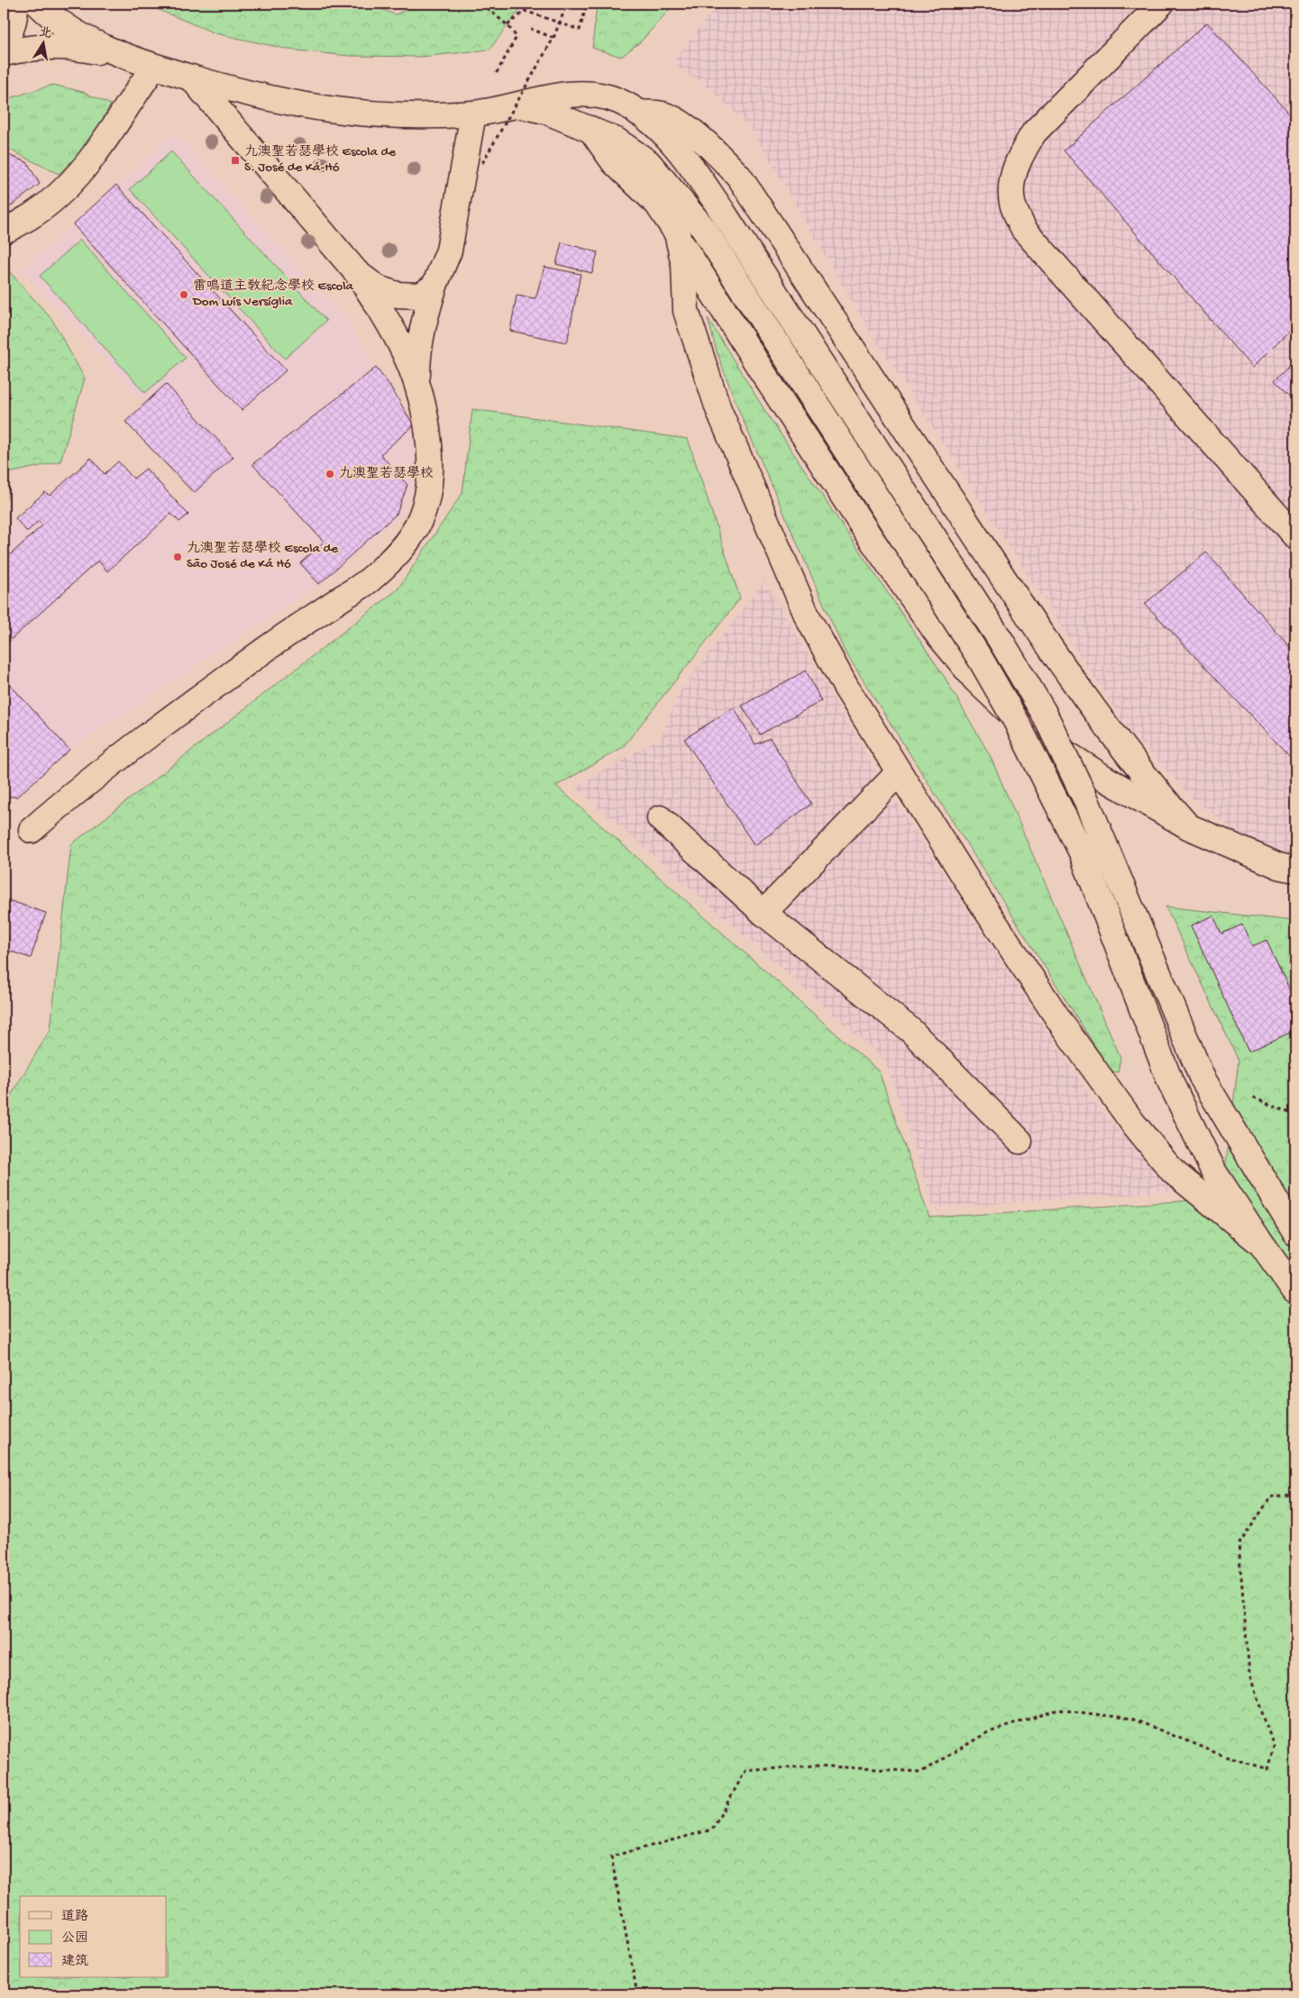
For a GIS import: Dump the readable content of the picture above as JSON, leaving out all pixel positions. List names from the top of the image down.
{
  "places": {
    "transit": ["九澳聖若瑟學校 Escola de S. José de Ká-Hó"],
    "other": ["雷鳴道主教紀念學校 Escola Dom Luís Versíglia", "九澳聖若瑟學校", "九澳聖若瑟學校 Escola de São José de Ká Hó"]
  },
  "legend": ["道路", "公园", "建筑"],
  "north": "top"
}
